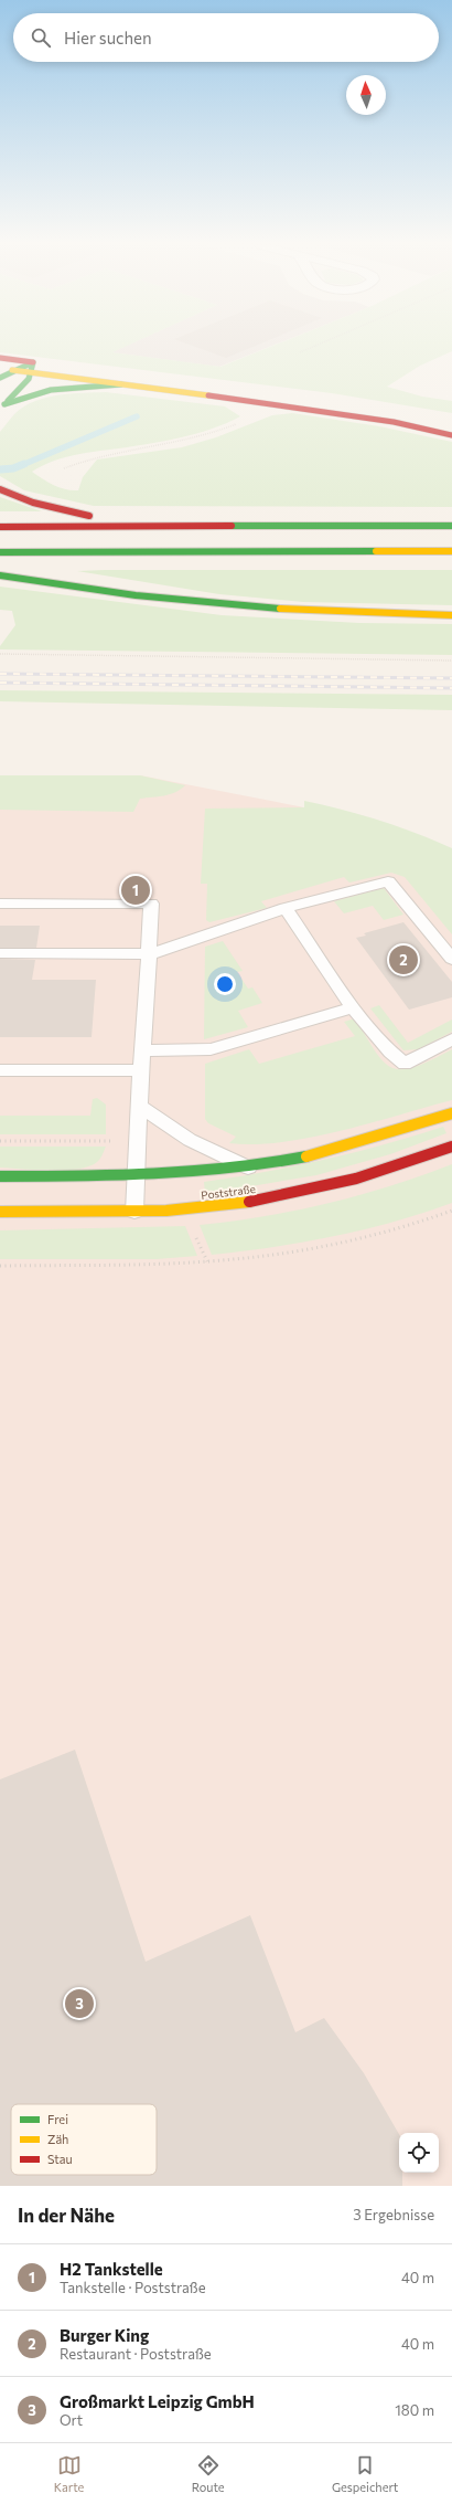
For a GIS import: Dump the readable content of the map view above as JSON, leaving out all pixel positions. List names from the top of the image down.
{
  "streets": {
    "main road": ["Poststraße"]
  },
  "legend": ["Frei", "Zäh", "Stau"],
  "north": "top",
  "page": {
    "search": "Hier suchen",
    "pins": ["1", "2", "3"],
    "heading": ["In der Nähe", "3 Ergebnisse"],
    "list": [
      {
        "mark": "1",
        "name": "H2 Tankstelle",
        "note": "Tankstelle · Poststraße",
        "value": "40 m"
      },
      {
        "mark": "2",
        "name": "Burger King",
        "note": "Restaurant · Poststraße",
        "value": "40 m"
      },
      {
        "mark": "3",
        "name": "Großmarkt Leipzig GmbH",
        "note": "Ort",
        "value": "180 m"
      }
    ],
    "nav": ["Karte", "Route", "Gespeichert"]
  }
}
